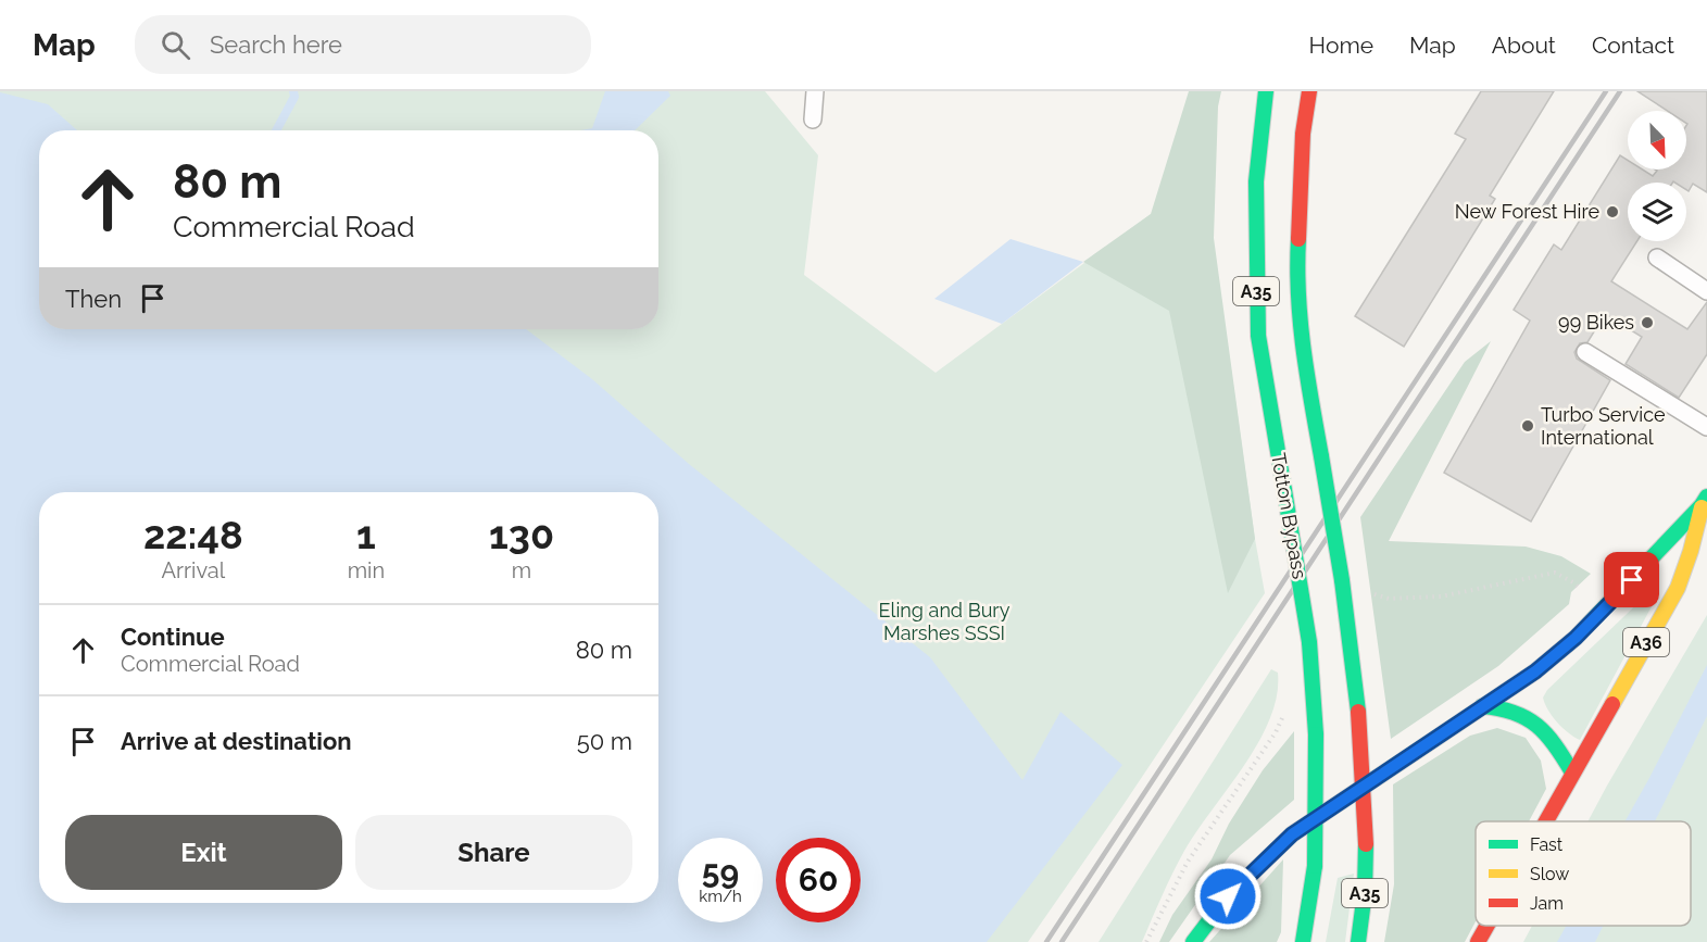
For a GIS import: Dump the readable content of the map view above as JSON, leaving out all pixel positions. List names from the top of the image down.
{
  "streets": {
    "main road": ["A35", "Totton Bypass", "A36"]
  },
  "parks": ["Eling and Bury Marshes SSSI"],
  "places": ["New Forest Hire", "99 Bikes", "Turbo Service International"],
  "legend": ["Fast", "Slow", "Jam"],
  "north": "bottom right",
  "page": {
    "header": "Map",
    "search": "Search here",
    "nav": [
      "Home",
      "Map",
      "About",
      "Contact"
    ],
    "turn": ["80 m", "Commercial Road"],
    "then": "Then",
    "eta": [
      "22:48",
      "Arrival",
      "1",
      "min",
      "130",
      "m"
    ],
    "list": [
      {
        "name": "Continue",
        "note": "Commercial Road",
        "value": "80 m"
      },
      {
        "name": "Arrive at destination",
        "value": "50 m"
      }
    ],
    "buttons": ["Exit", "Share"],
    "speed": "59 km/h",
    "limit": "60"
  }
}
